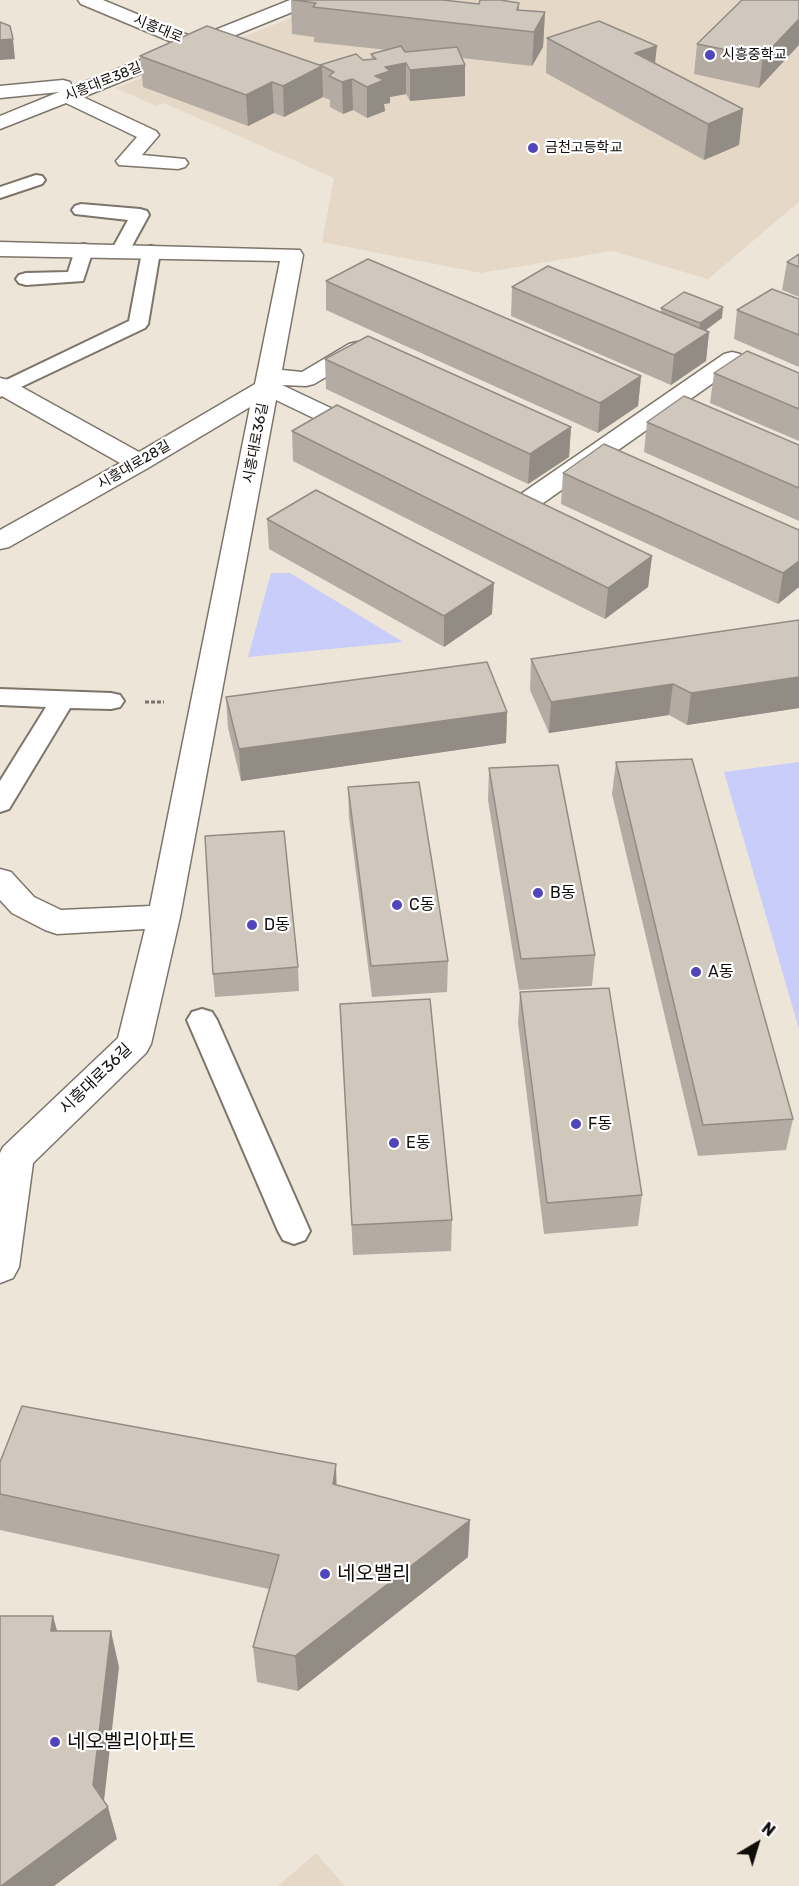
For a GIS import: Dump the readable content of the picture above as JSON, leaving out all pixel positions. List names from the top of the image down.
{
  "streets": {
    "street": [
      "시흥대로",
      "시흥대로38길",
      "시흥대로36길",
      "시흥대로28길"
    ]
  },
  "crossings": [
    ["시흥대로", "시흥대로38길"],
    ["시흥대로36길", "시흥대로28길"]
  ],
  "places": [
    "시흥중학교",
    "금천고등학교",
    "B동",
    "C동",
    "D동",
    "A동",
    "F동",
    "E동",
    "네오밸리",
    "네오벨리아파트"
  ],
  "north": "top right"
}
